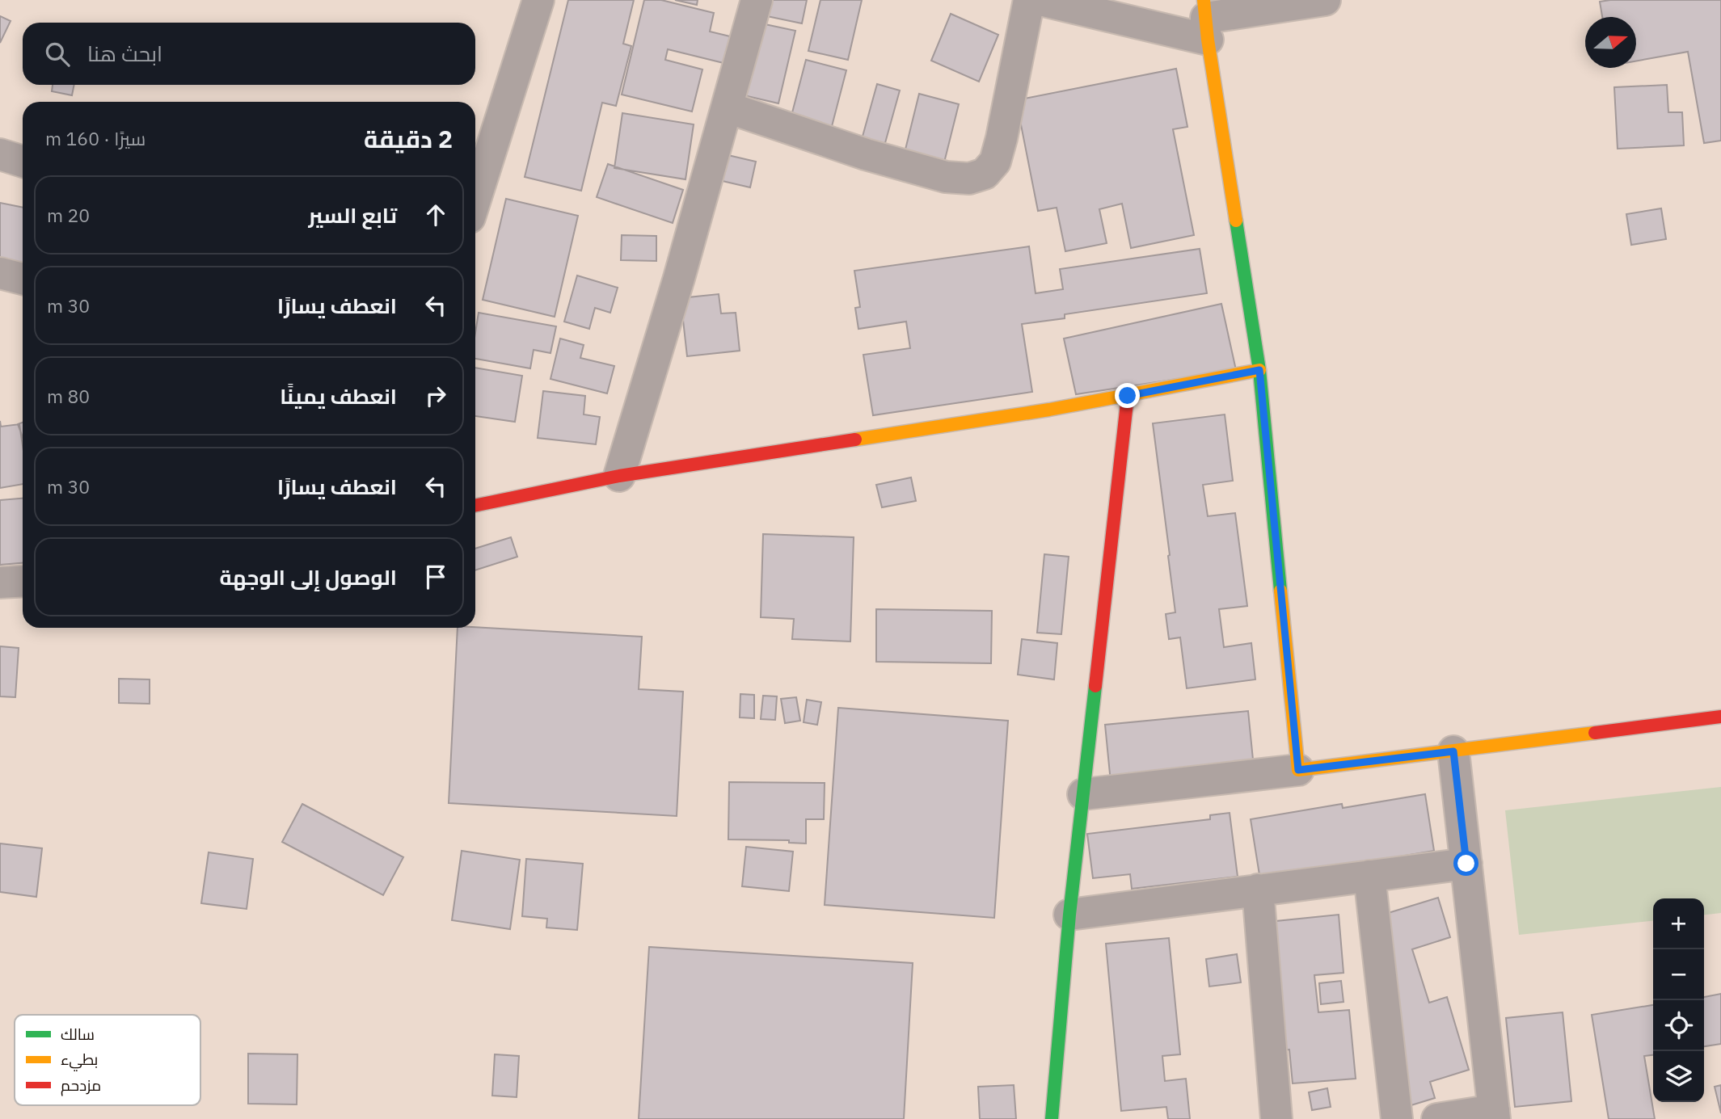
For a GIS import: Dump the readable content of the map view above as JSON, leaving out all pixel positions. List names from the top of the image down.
{
  "legend": ["سالك", "بطيء", "مزدحم"],
  "north": "right",
  "page": {
    "search": "ابحث هنا",
    "heading": ["2 دقيقة", "سيرًا · 160 m"],
    "list": [
      ["تابع السير", "20 m"],
      ["انعطف يسارًا", "30 m"],
      ["انعطف يمينًا", "80 m"],
      ["انعطف يسارًا", "30 m"],
      "الوصول إلى الوجهة"
    ],
    "map_buttons": ["+", "−"]
  }
}
